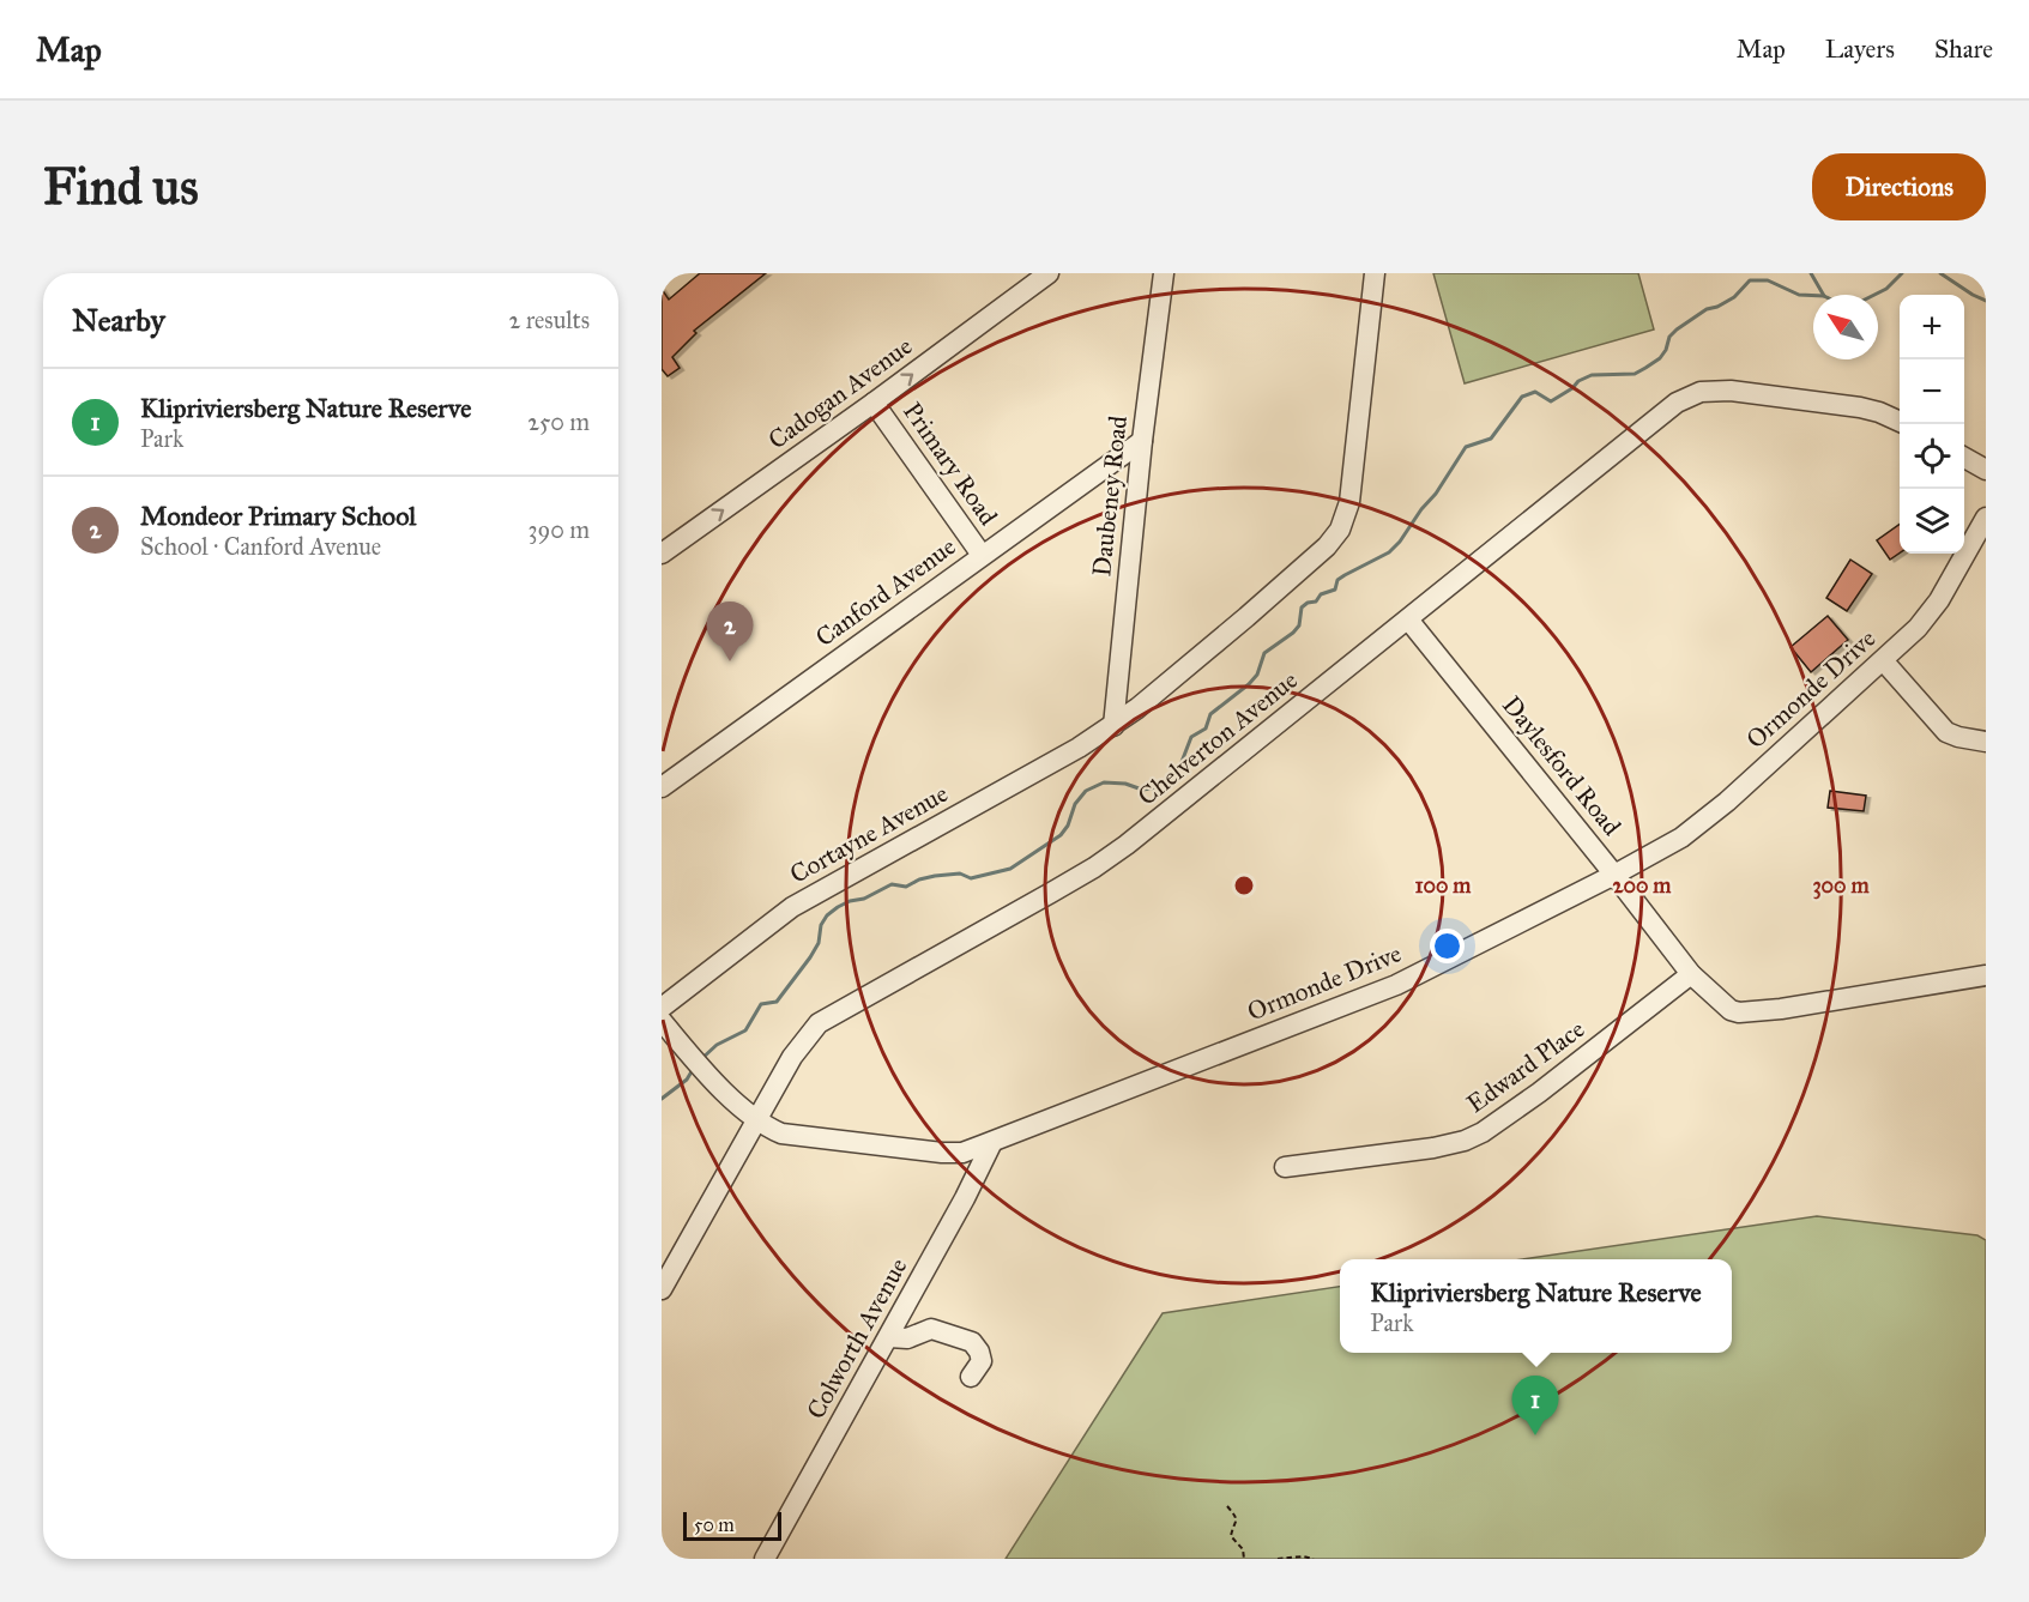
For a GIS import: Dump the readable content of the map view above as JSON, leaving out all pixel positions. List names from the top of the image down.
{
  "streets": {
    "street": [
      "Cadogan Avenue",
      "Primary Road",
      "Daubeney Road",
      "Canford Avenue",
      "Ormonde Drive",
      "Chelverton Avenue",
      "Daylesford Road",
      "Cortayne Avenue",
      "Edward Place",
      "Colworth Avenue"
    ]
  },
  "crossings": [
    ["Cadogan Avenue", "Primary Road"],
    ["Primary Road", "Canford Avenue"],
    ["Daubeney Road", "Canford Avenue"],
    ["Daubeney Road", "Cortayne Avenue"],
    ["Ormonde Drive", "Chelverton Avenue"],
    ["Ormonde Drive", "Daylesford Road"],
    ["Ormonde Drive", "Colworth Avenue"],
    ["Chelverton Avenue", "Daylesford Road"],
    ["Daylesford Road", "Edward Place"]
  ],
  "one_way": ["Cadogan Avenue"],
  "scale_bar": "50 m",
  "north": "top left",
  "page": {
    "header": "Map",
    "nav": ["Map", "Layers", "Share"],
    "buttons": "Directions",
    "title": "Find us",
    "heading": ["Nearby", "2 results"],
    "map_buttons": ["+", "−"],
    "list": [
      {
        "mark": "1",
        "name": "Klipriviersberg Nature Reserve",
        "note": "Park",
        "value": "250 m"
      },
      {
        "mark": "2",
        "name": "Mondeor Primary School",
        "note": "School · Canford Avenue",
        "value": "390 m"
      }
    ],
    "pins": ["2", "1"],
    "popup": ["Klipriviersberg Nature Reserve", "Park"],
    "scale": "50 m"
  },
  "rings": ["100 m", "200 m", "300 m"]
}
